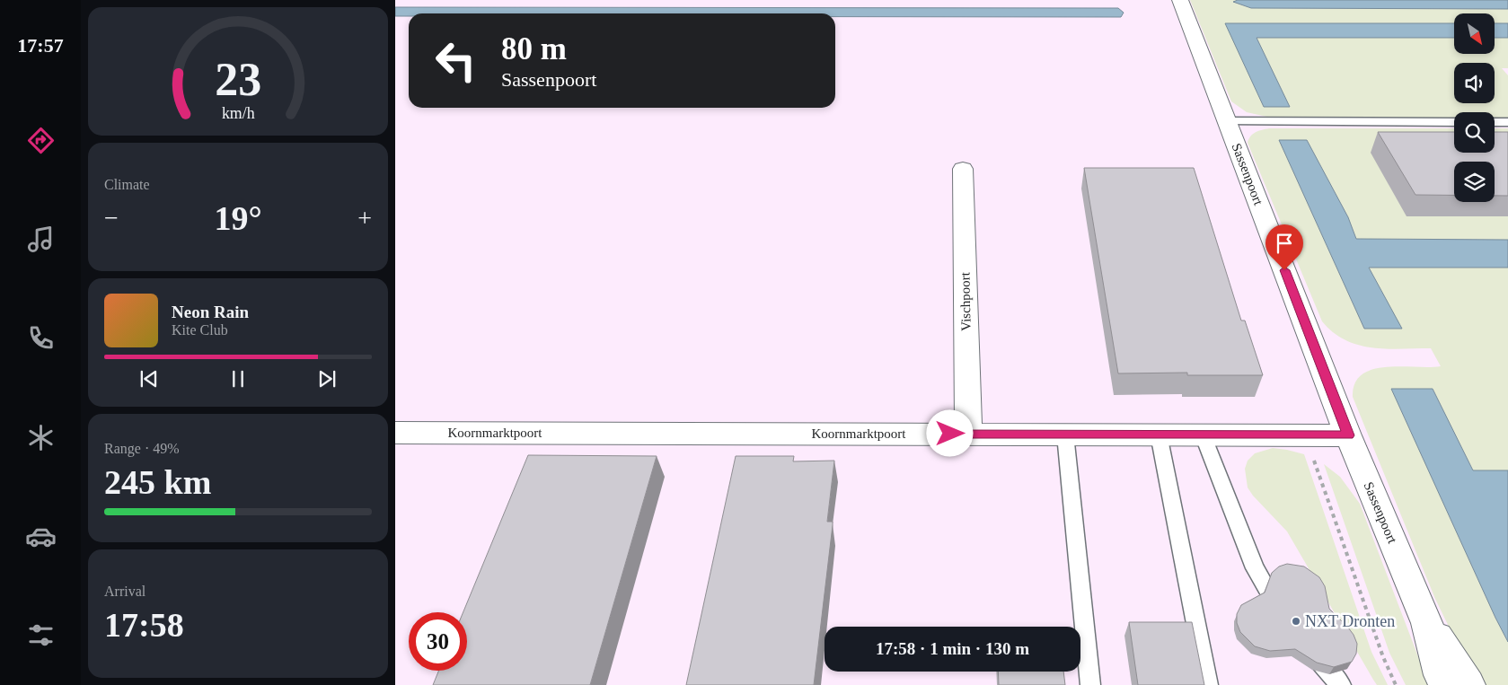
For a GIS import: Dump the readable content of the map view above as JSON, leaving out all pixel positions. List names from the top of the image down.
{
  "streets": {
    "street": ["Sassenpoort", "Vischpoort", "Koornmarktpoort"]
  },
  "crossings": [
    ["Sassenpoort", "Koornmarktpoort"],
    ["Vischpoort", "Koornmarktpoort"]
  ],
  "places": ["NXT Dronten"],
  "north": "bottom right",
  "page": {
    "tabs": "17:57",
    "turn": ["80 m", "Sassenpoort"],
    "tile": [
      "Climate",
      ["Range · 49%", "245 km"],
      ["Arrival", "17:58"]
    ],
    "heat": ["−", "19°", "+"],
    "song": ["Neon Rain", "Kite Club"],
    "limit": "30",
    "trip": "17:58 · 1 min · 130 m",
    "gauge": ["23", "km/h"]
  }
}
